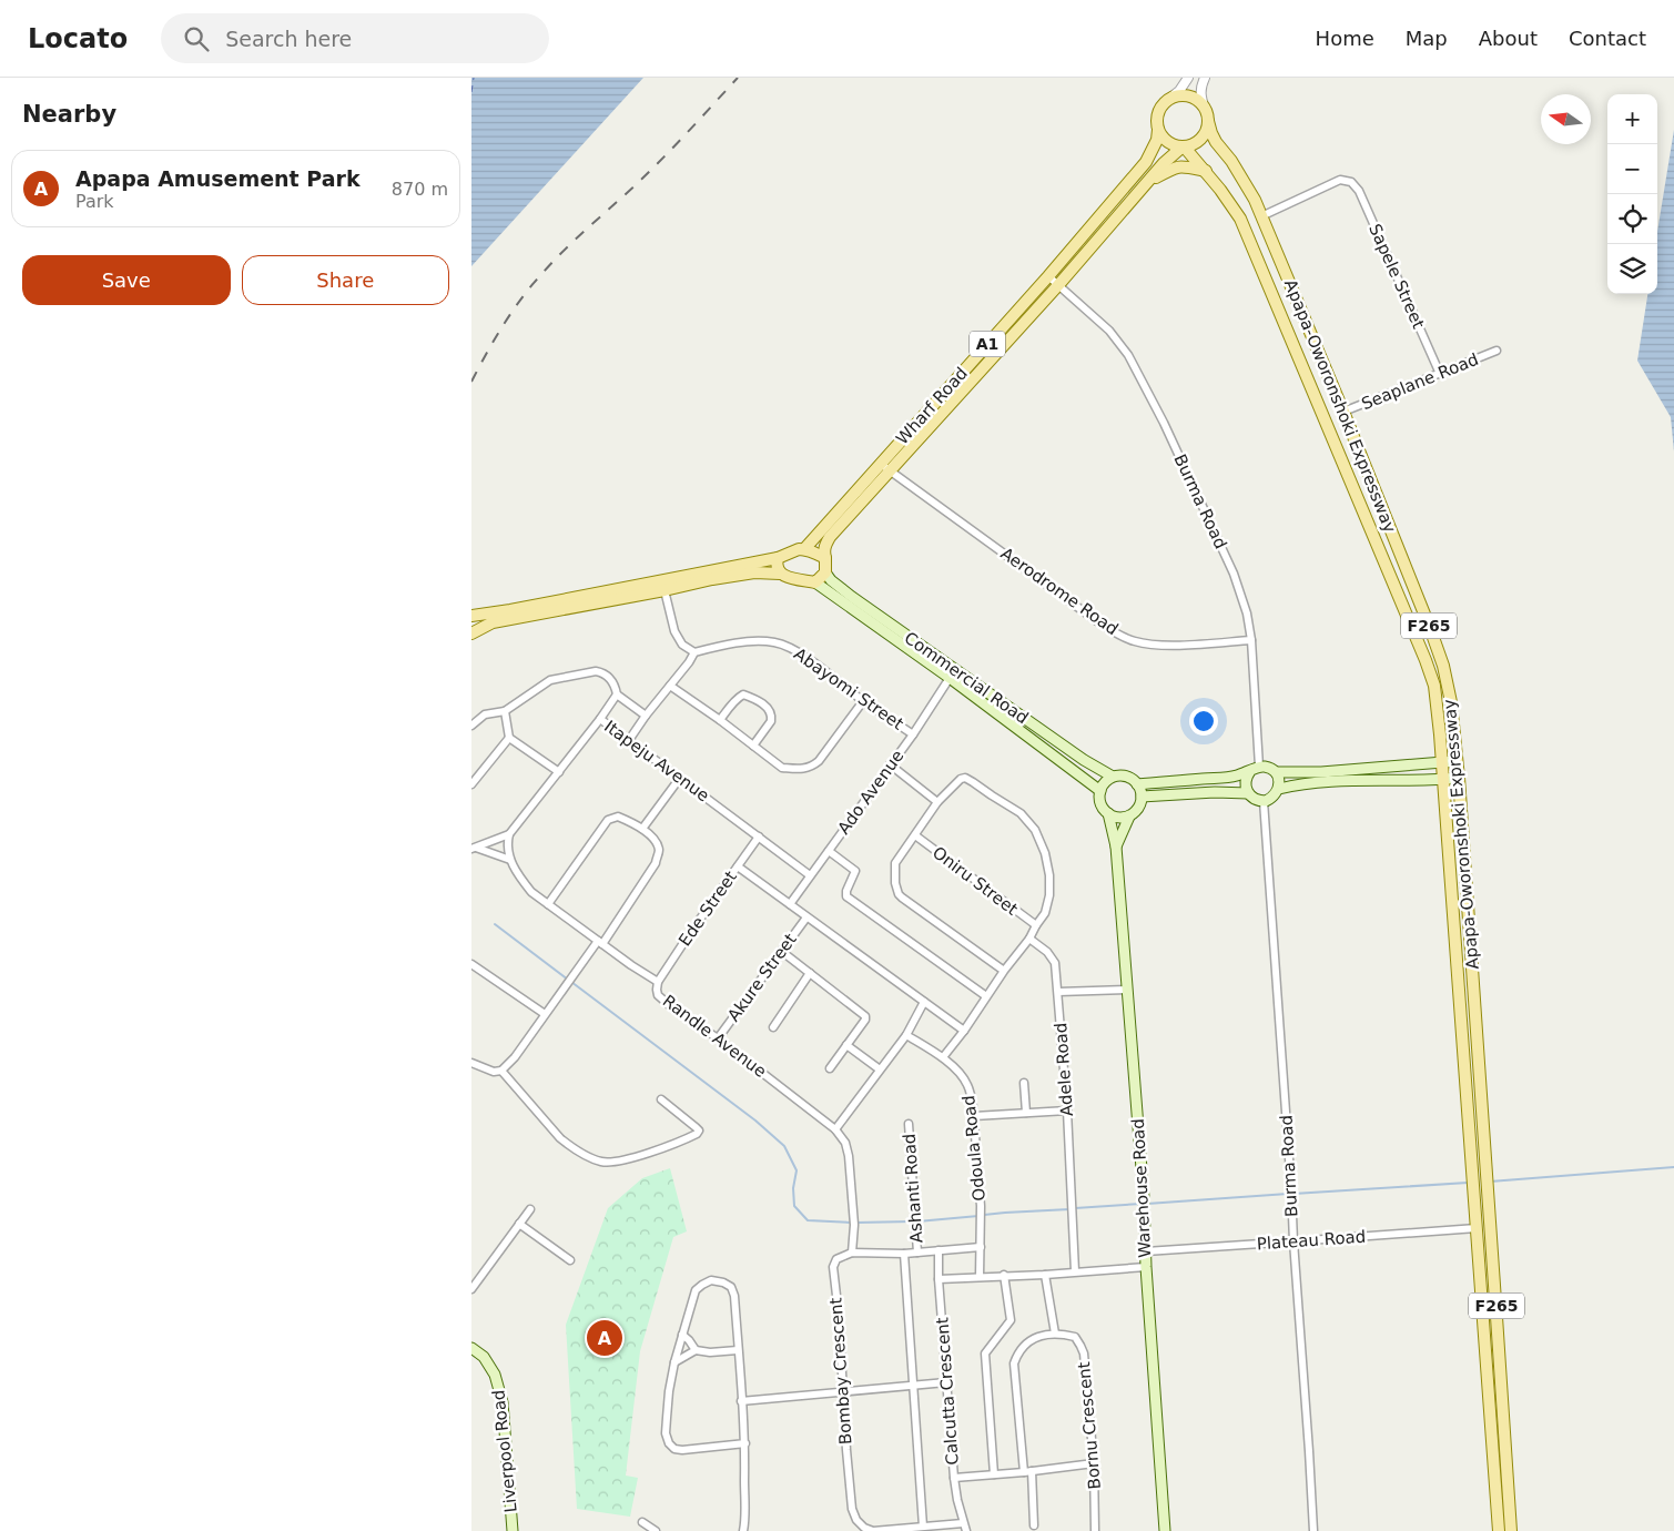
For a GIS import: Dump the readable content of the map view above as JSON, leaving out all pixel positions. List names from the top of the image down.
{
  "streets": {
    "main road": [
      "A1",
      "Wharf Road",
      "Apapa-Oworonshoki Expressway",
      "F265",
      "Commercial Road",
      "Warehouse Road",
      "Liverpool Road"
    ],
    "street": [
      "Sapele Street",
      "Seaplane Road",
      "Burma Road",
      "Aerodrome Road",
      "Abayomi Street",
      "Itapeju Avenue",
      "Ado Avenue",
      "Oniru Street",
      "Ede Street",
      "Akure Street",
      "Randle Avenue",
      "Adele Road",
      "Odoula Road",
      "Ashanti Road",
      "Plateau Road",
      "Bombay Crescent",
      "Calcutta Crescent",
      "Bornu Crescent"
    ]
  },
  "crossings": [
    ["Sapele Street", "Seaplane Road"],
    ["Sapele Street", "Apapa-Oworonshoki Expressway"],
    ["Seaplane Road", "Apapa-Oworonshoki Expressway"],
    ["Wharf Road", "Apapa-Oworonshoki Expressway"],
    ["Wharf Road", "Burma Road"],
    ["Wharf Road", "Aerodrome Road"],
    ["Wharf Road", "Commercial Road"],
    ["Apapa-Oworonshoki Expressway", "Plateau Road"],
    ["Burma Road", "Aerodrome Road"],
    ["Burma Road", "Plateau Road"],
    ["Commercial Road", "Ado Avenue"],
    ["Commercial Road", "Warehouse Road"],
    ["Abayomi Street", "Ado Avenue"],
    ["Itapeju Avenue", "Ado Avenue"],
    ["Itapeju Avenue", "Ede Street"],
    ["Ede Street", "Randle Avenue"],
    ["Akure Street", "Randle Avenue"],
    ["Randle Avenue", "Bombay Crescent"],
    ["Warehouse Road", "Plateau Road"],
    ["Bombay Crescent", "Calcutta Crescent"]
  ],
  "north": "left",
  "page": {
    "header": "Locato",
    "search": "Search here",
    "nav": [
      "Home",
      "Map",
      "About",
      "Contact"
    ],
    "heading": "Nearby",
    "map_buttons": ["+", "−"],
    "list": [
      {
        "mark": "A",
        "name": "Apapa Amusement Park",
        "note": "Park",
        "value": "870 m"
      }
    ],
    "buttons": ["Save", "Share"],
    "pins": "A"
  }
}
